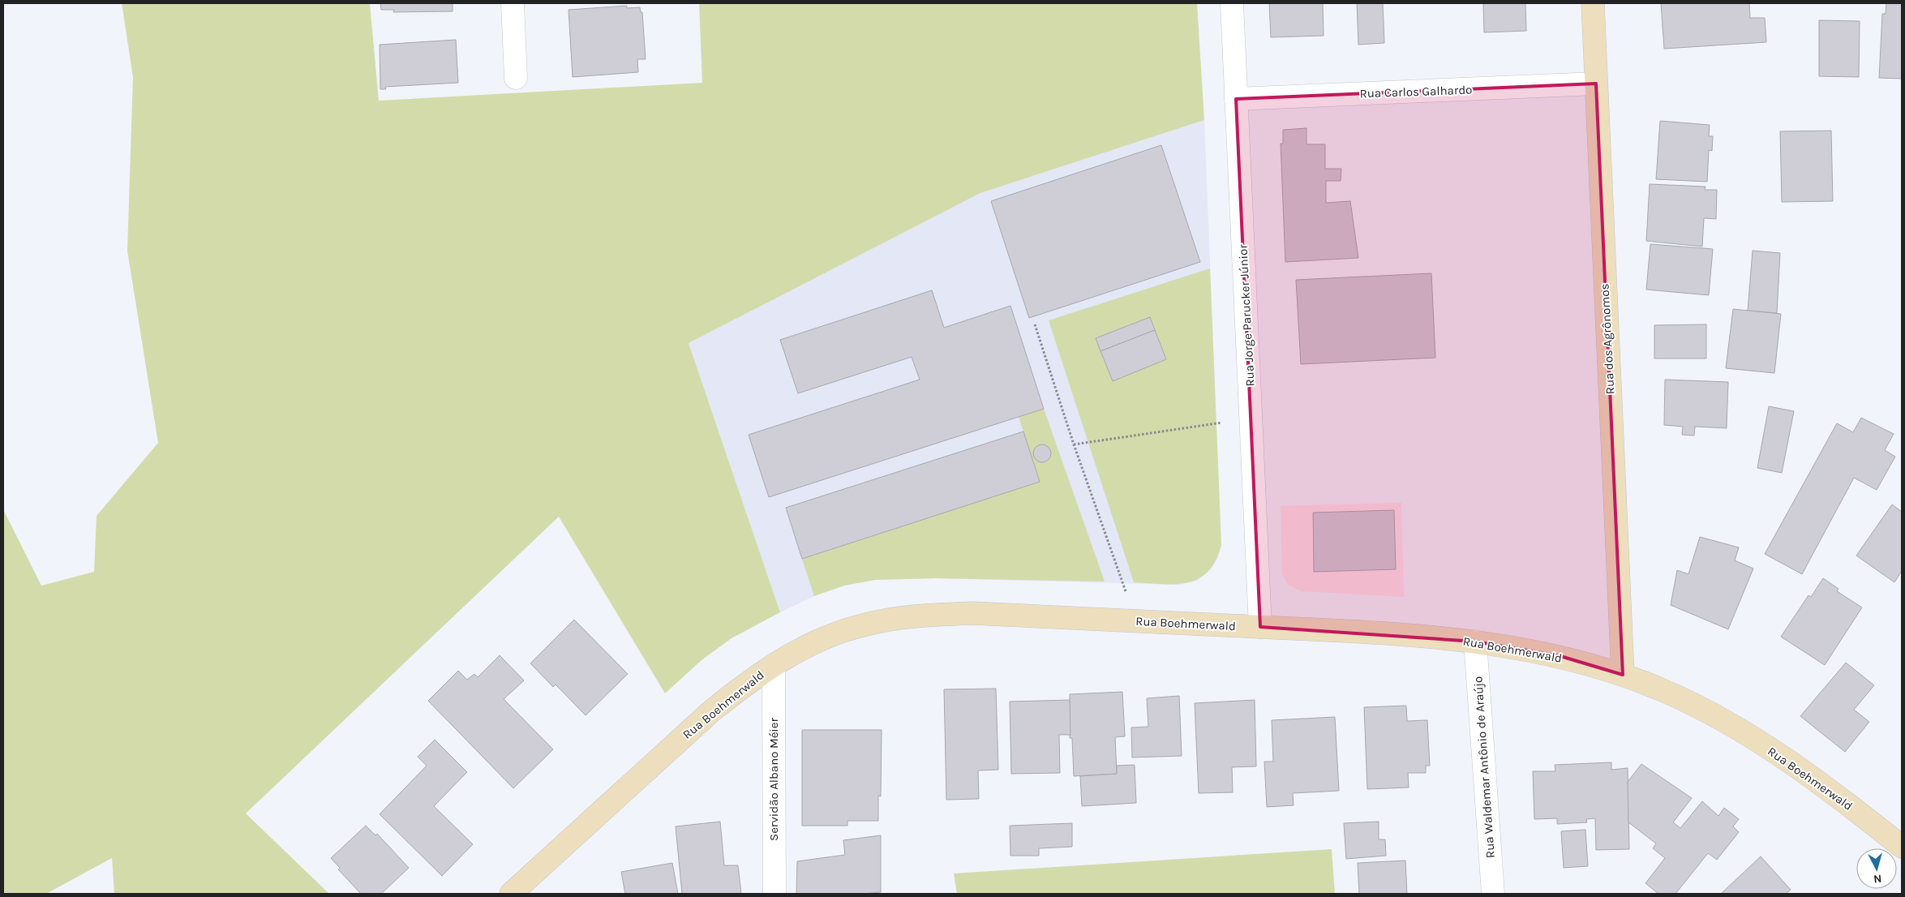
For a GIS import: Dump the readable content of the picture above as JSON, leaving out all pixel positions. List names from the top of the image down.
{
  "streets": {
    "main road": ["Rua dos Agrônomos", "Rua Boehmerwald"],
    "street": [
      "Rua Carlos Galhardo",
      "Rua Jorge Parucker Júnior",
      "Rua Waldemar Antônio de Araújo",
      "Servidão Albano Méier"
    ]
  },
  "crossings": [
    ["Rua Carlos Galhardo", "Rua Jorge Parucker Júnior"],
    ["Rua Carlos Galhardo", "Rua dos Agrônomos"],
    ["Rua Jorge Parucker Júnior", "Rua Boehmerwald"],
    ["Rua dos Agrônomos", "Rua Boehmerwald"],
    ["Rua Boehmerwald", "Rua Waldemar Antônio de Araújo"],
    ["Rua Boehmerwald", "Servidão Albano Méier"]
  ],
  "north": "bottom"
}
